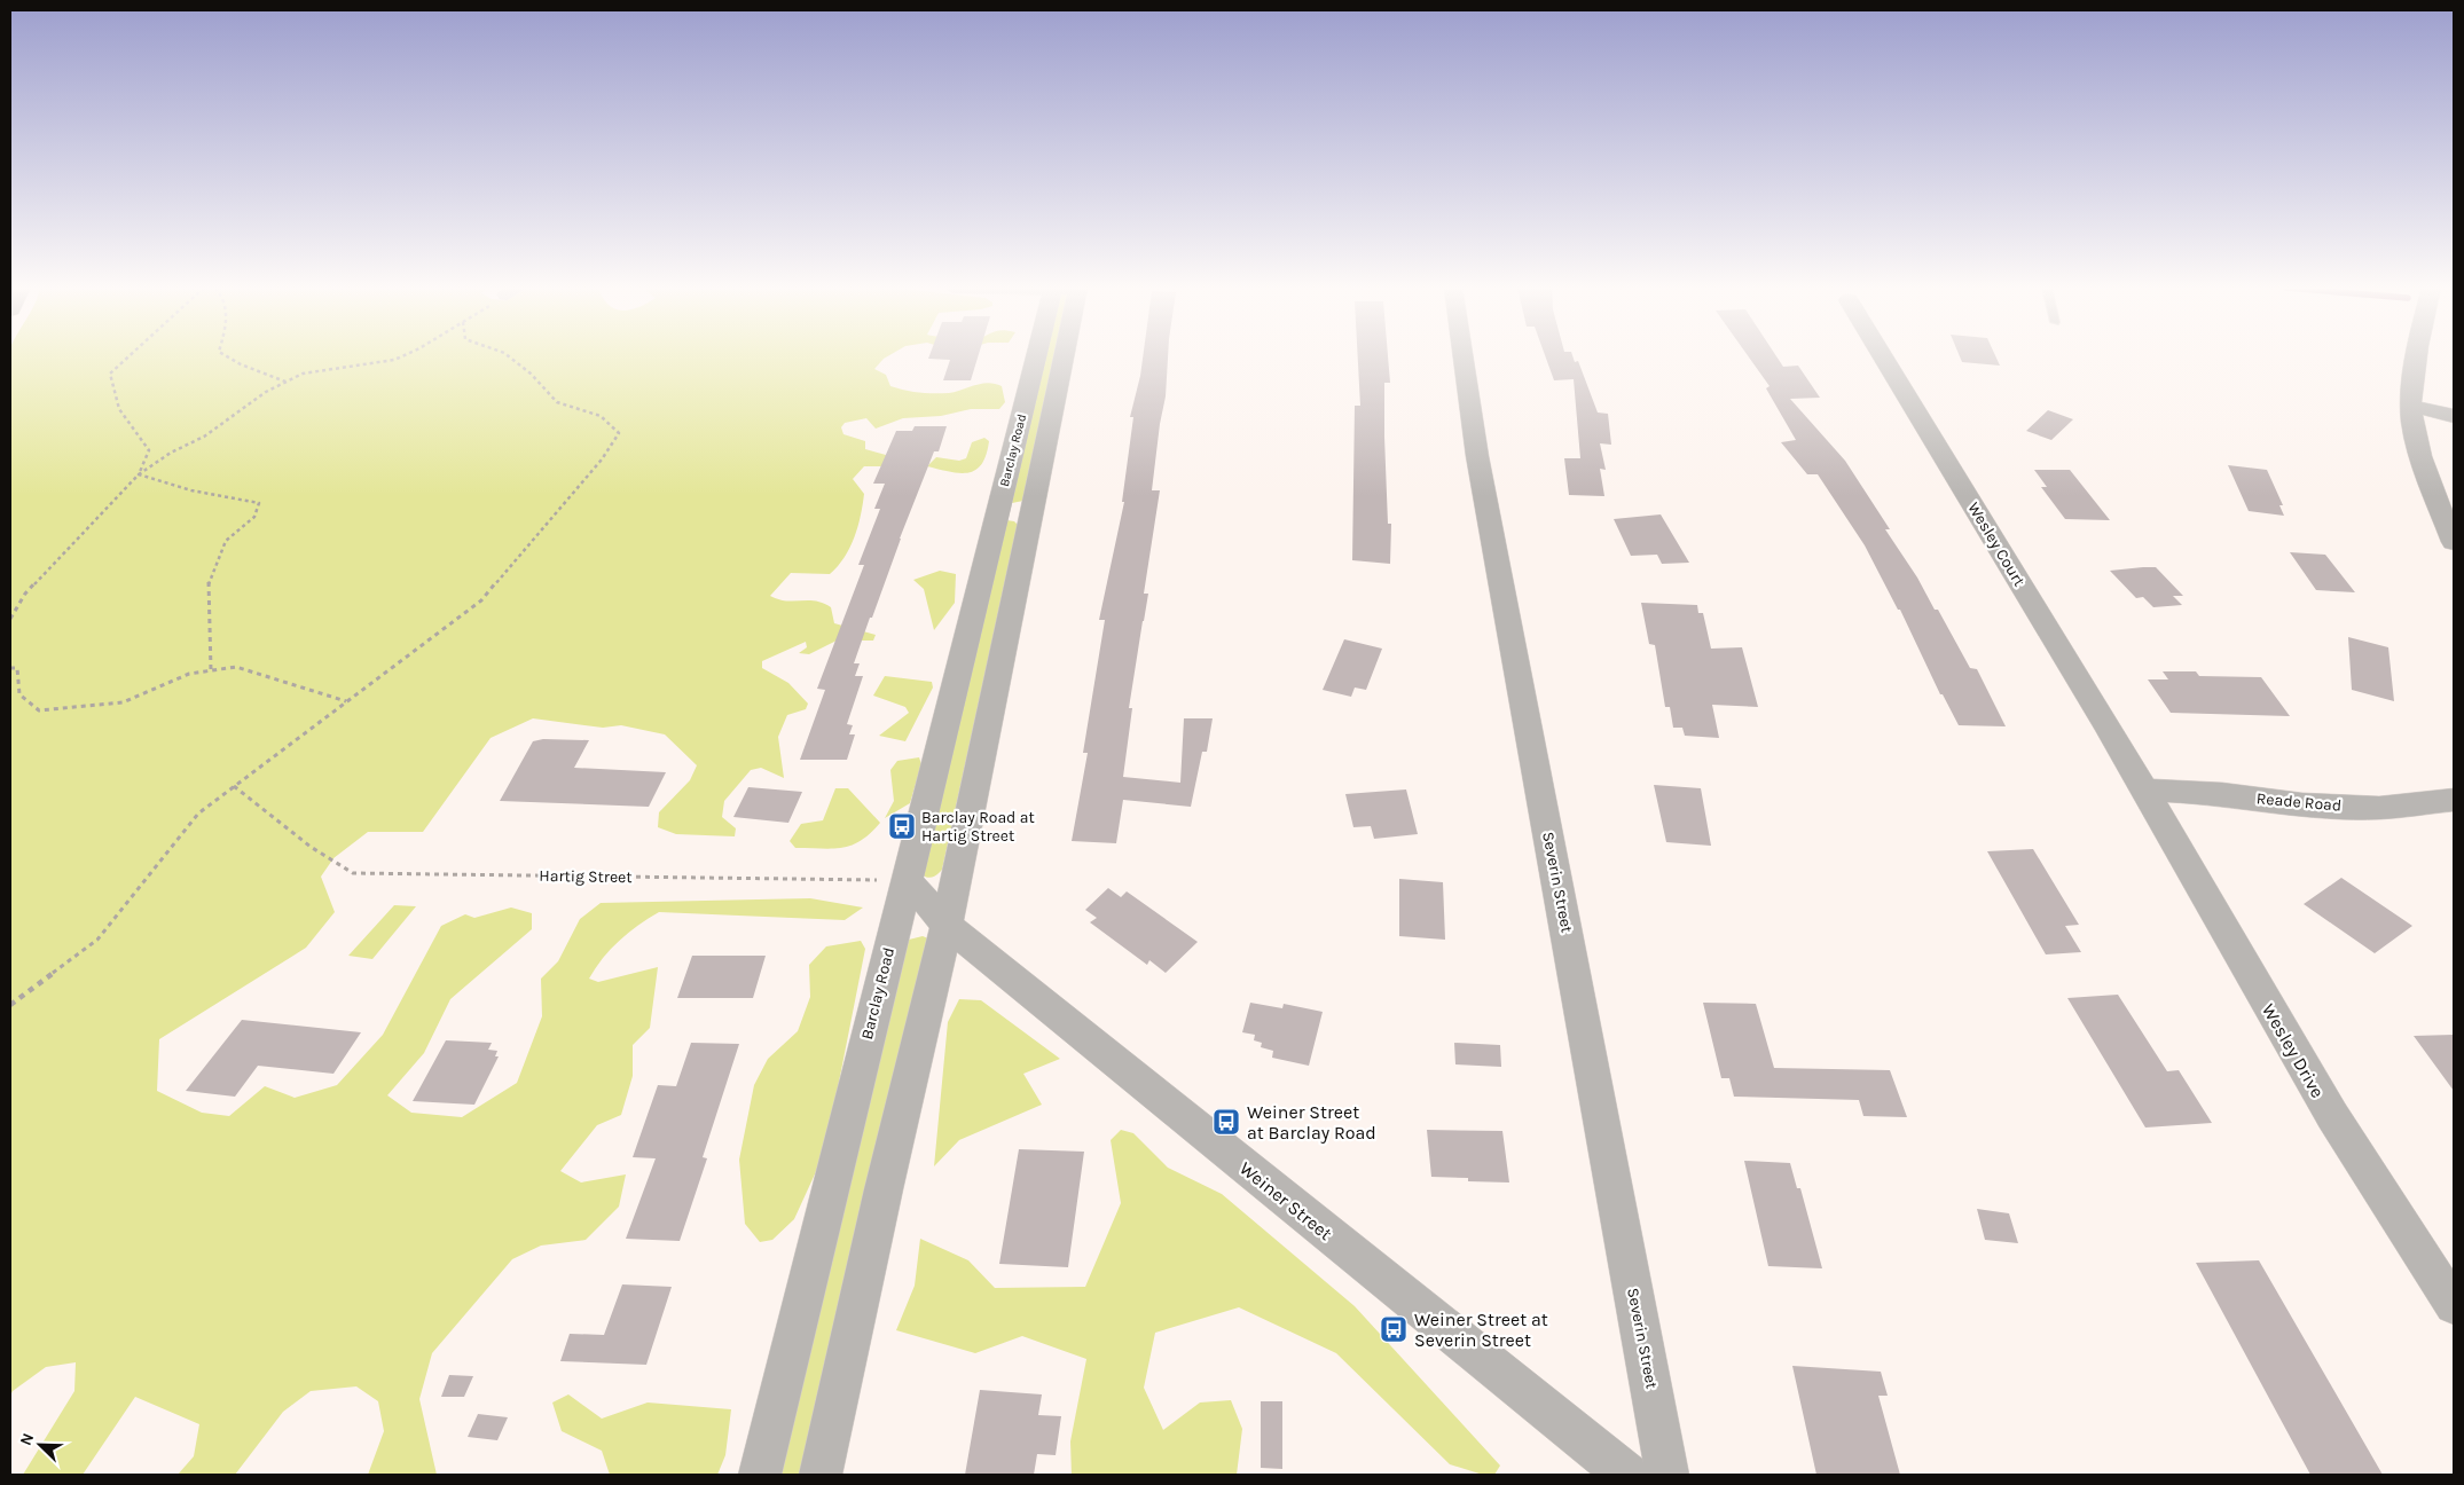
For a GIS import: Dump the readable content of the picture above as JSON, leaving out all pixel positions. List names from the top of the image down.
{
  "streets": {
    "street": [
      "Barclay Road",
      "Wesley Court",
      "Reade Road",
      "Severin Street",
      "Wesley Drive",
      "Weiner Street"
    ],
    "path": ["Hartig Street"]
  },
  "crossings": [
    ["Barclay Road", "Hartig Street"],
    ["Barclay Road", "Weiner Street"],
    ["Wesley Court", "Reade Road"],
    ["Wesley Court", "Wesley Drive"],
    ["Reade Road", "Wesley Drive"]
  ],
  "places": {
    "bus stop": ["Barclay Road at Hartig Street", "Weiner Street at Barclay Road", "Weiner Street at Severin Street"]
  },
  "north": "top left"
}
